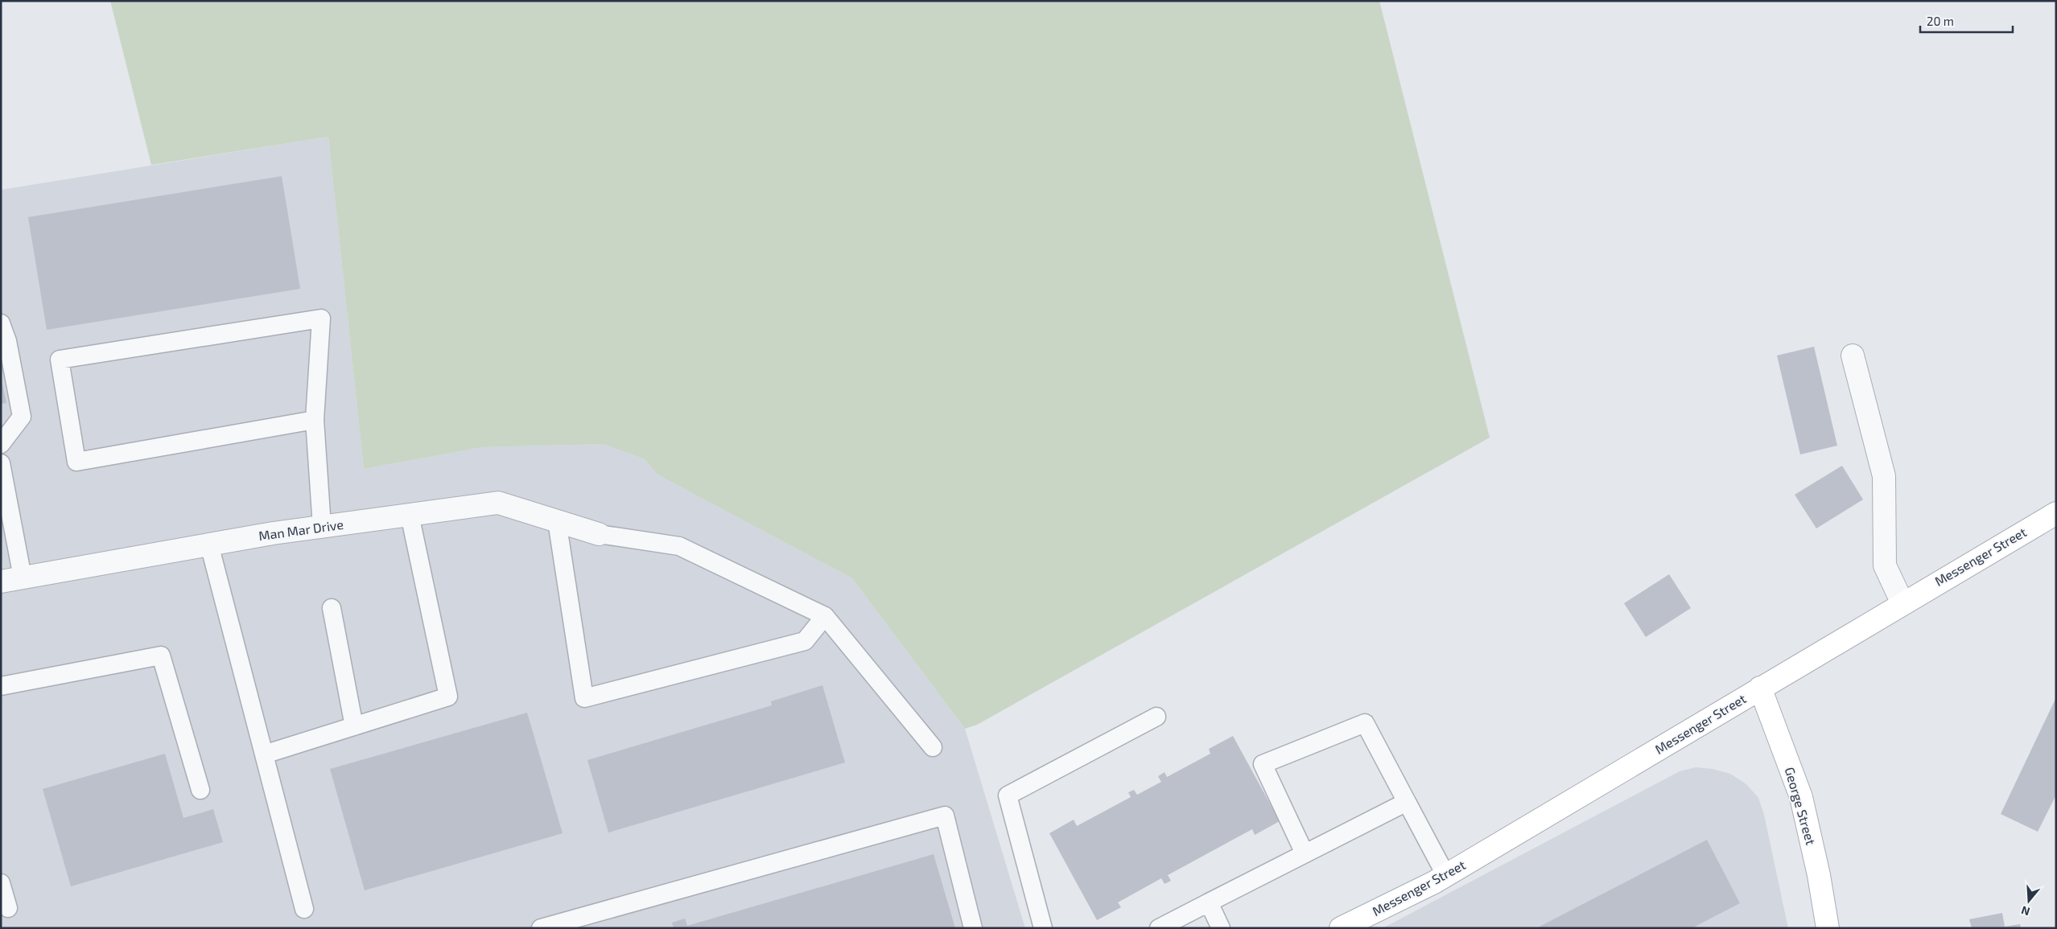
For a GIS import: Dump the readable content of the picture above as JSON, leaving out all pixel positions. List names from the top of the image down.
{
  "streets": {
    "main road": ["Messenger Street", "George Street"],
    "street": ["Man Mar Drive"]
  },
  "crossings": [
    ["Messenger Street", "George Street"]
  ],
  "scale_bar": "20 m",
  "north": "bottom"
}
